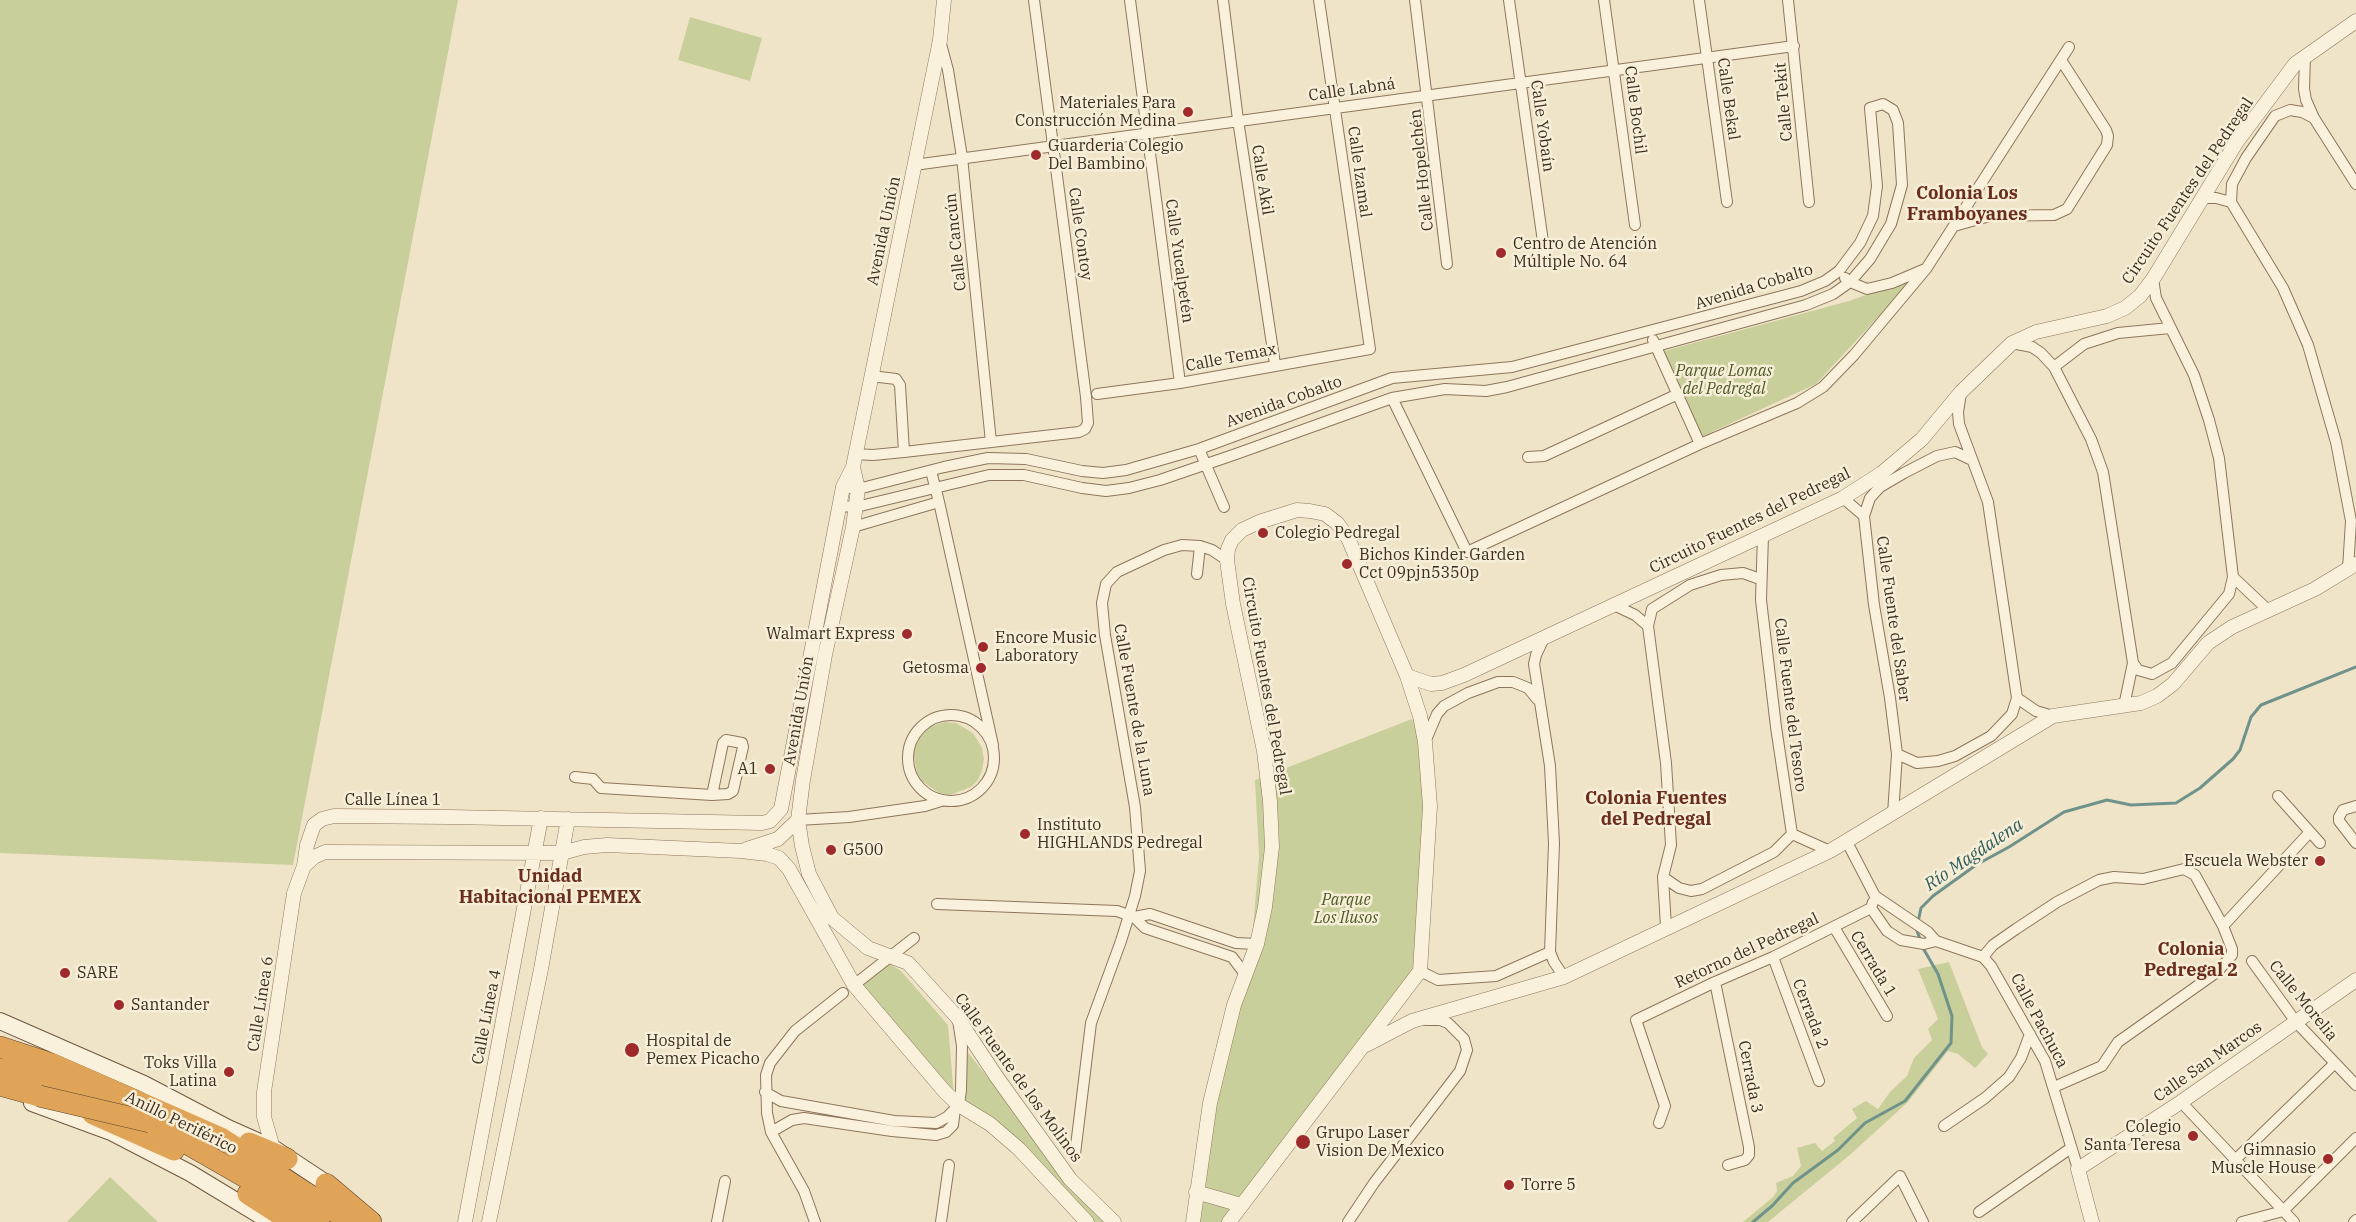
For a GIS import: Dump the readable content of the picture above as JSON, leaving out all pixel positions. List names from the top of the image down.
{
  "streets": {
    "highway": ["Anillo Periférico"],
    "street": [
      "Calle Labná",
      "Calle Bekal",
      "Calle Tekit",
      "Calle Bochil",
      "Calle Yobaín",
      "Calle Hopelchén",
      "Calle Izamal",
      "Calle Akil",
      "Circuito Fuentes del Pedregal",
      "Avenida Unión",
      "Calle Contoy",
      "Calle Cancún",
      "Calle Yucalpetén",
      "Avenida Cobalto",
      "Calle Temax",
      "Calle Fuente del Saber",
      "Calle Fuente del Tesoro",
      "Calle Fuente de la Luna",
      "Calle Línea 1",
      "Retorno del Pedregal",
      "Cerrada 1",
      "Calle Morelia",
      "Calle Línea 6",
      "Cerrada 2",
      "Calle Línea 4",
      "Calle Pachuca",
      "Calle San Marcos",
      "Cerrada 3",
      "Calle Fuente de los Molinos"
    ]
  },
  "crossings": [
    ["Calle Labná", "Calle Bekal"],
    ["Calle Labná", "Calle Tekit"],
    ["Calle Labná", "Calle Bochil"],
    ["Calle Labná", "Calle Yobaín"],
    ["Calle Labná", "Calle Hopelchén"],
    ["Calle Labná", "Calle Izamal"],
    ["Calle Labná", "Calle Akil"],
    ["Calle Labná", "Avenida Unión"],
    ["Calle Labná", "Calle Contoy"],
    ["Calle Labná", "Calle Cancún"],
    ["Calle Labná", "Calle Yucalpetén"],
    ["Calle Izamal", "Calle Temax"],
    ["Calle Akil", "Calle Temax"],
    ["Circuito Fuentes del Pedregal", "Calle Fuente del Saber"],
    ["Circuito Fuentes del Pedregal", "Calle Fuente del Tesoro"],
    ["Avenida Unión", "Calle Cancún"],
    ["Avenida Unión", "Avenida Cobalto"],
    ["Avenida Unión", "Calle Línea 1"],
    ["Avenida Unión", "Calle Fuente de los Molinos"],
    ["Calle Contoy", "Calle Cancún"],
    ["Calle Yucalpetén", "Calle Temax"],
    ["Calle Línea 1", "Calle Línea 6"],
    ["Calle Línea 1", "Calle Línea 4"],
    ["Retorno del Pedregal", "Cerrada 1"],
    ["Retorno del Pedregal", "Cerrada 2"],
    ["Retorno del Pedregal", "Cerrada 3"],
    ["Calle Morelia", "Calle San Marcos"],
    ["Calle Pachuca", "Calle San Marcos"]
  ],
  "districts": [
    "Colonia Los Framboyanes",
    "Colonia Fuentes del Pedregal",
    "Unidad Habitacional PEMEX",
    "Colonia Pedregal 2"
  ],
  "water": ["Río Magdalena"],
  "parks": ["Parque Lomas del Pedregal", "Parque Los Ilusos"],
  "places": [
    "Materiales Para Construcción Medina",
    "Guarderia Colegio Del Bambino",
    "Centro de Atención Múltiple No. 64",
    "Colegio Pedregal",
    "Bichos Kinder Garden Cct 09pjn5350p",
    "Walmart Express",
    "Encore Music Laboratory",
    "Getosma",
    "A1",
    "Instituto HIGHLANDS Pedregal",
    "G500",
    "Escuela Webster",
    "SARE",
    "Santander",
    "Hospital de Pemex Picacho",
    "Toks Villa Latina",
    "Colegio Santa Teresa",
    "Grupo Laser Vision De Mexico",
    "Gimnasio Muscle House",
    "Torre 5"
  ]
}
